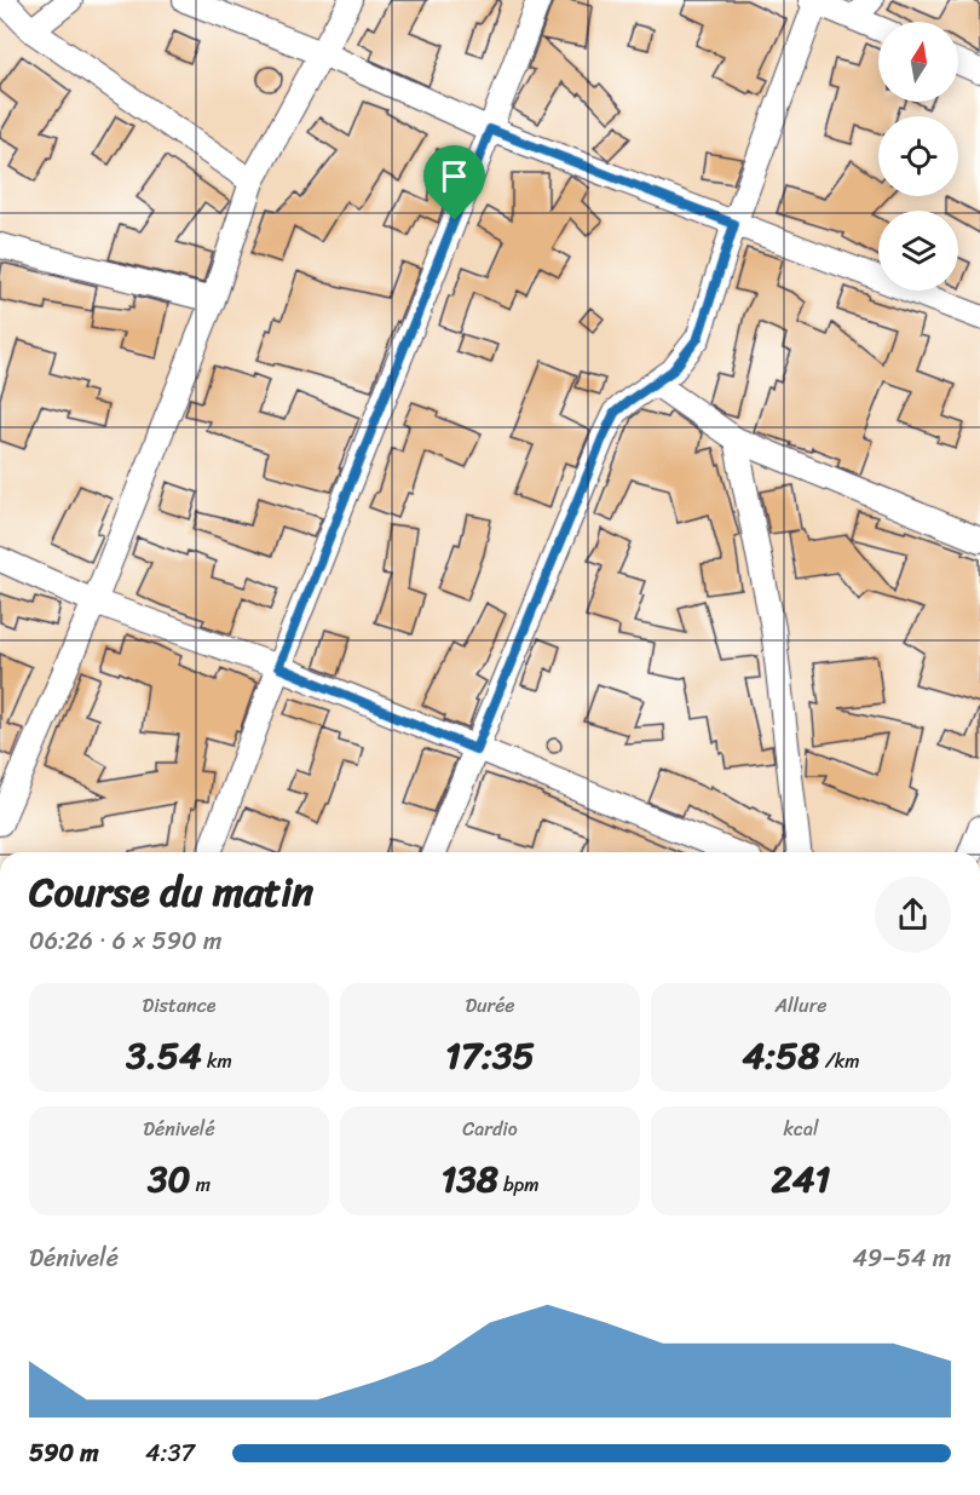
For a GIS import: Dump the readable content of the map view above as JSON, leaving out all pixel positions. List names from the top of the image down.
{
  "north": "top",
  "page": {
    "heading": ["Course du matin", "06:26 · 6 × 590 m"],
    "stats": [
      ["Distance", "3.54 km"],
      ["Durée", "17:35"],
      ["Allure", "4:58 /km"],
      ["Dénivelé", "30 m"],
      ["Cardio", "138 bpm"],
      ["kcal", "241"]
    ],
    "chart": ["Dénivelé", "49–54 m"],
    "list": [
      {
        "name": "590 m",
        "note": "4:37"
      }
    ]
  }
}
